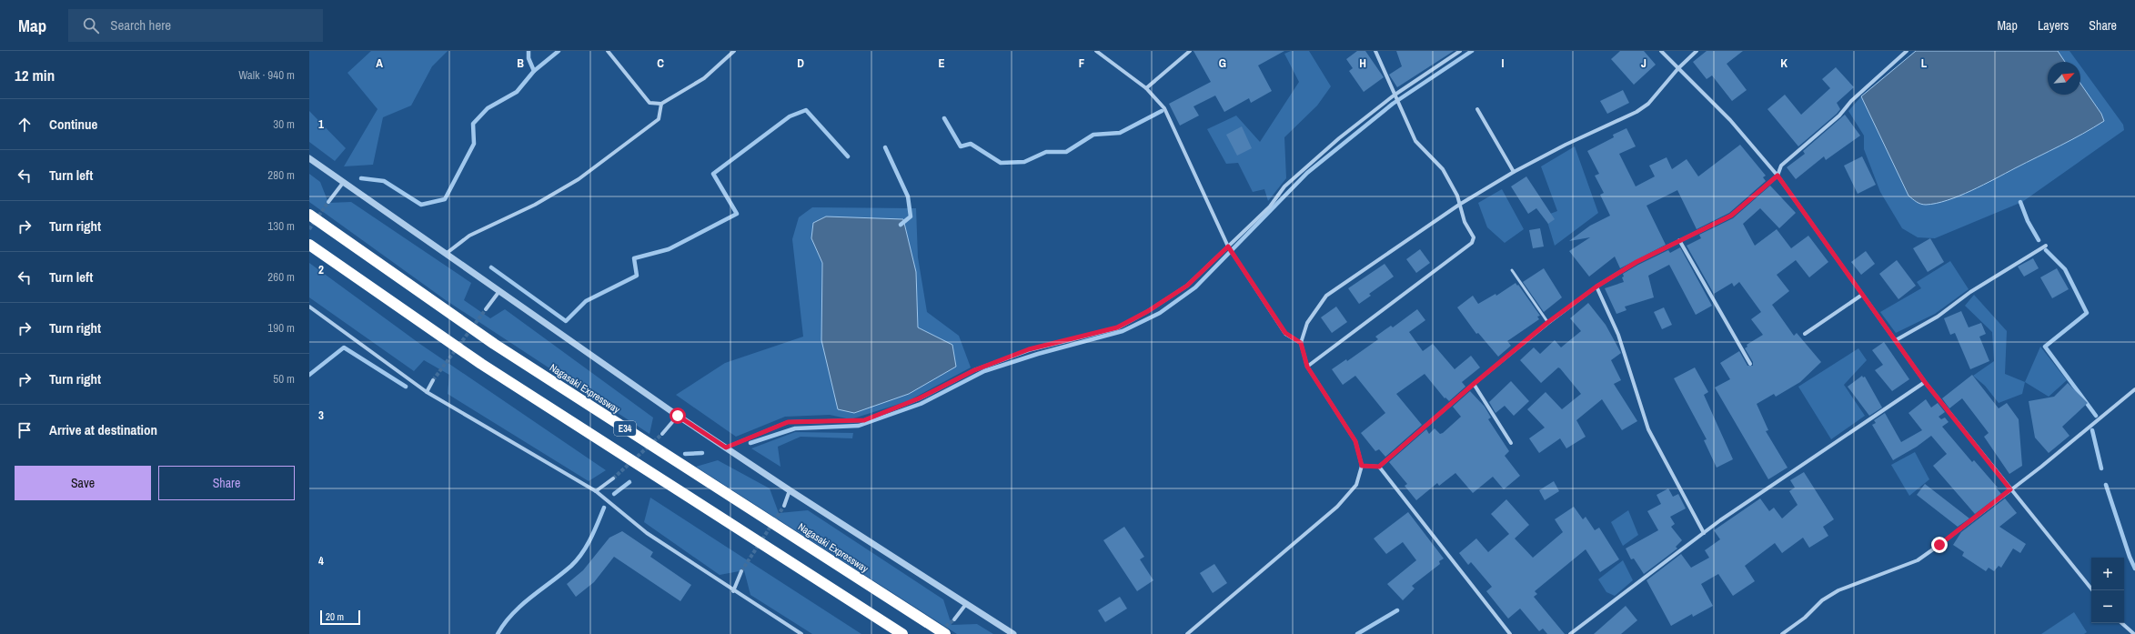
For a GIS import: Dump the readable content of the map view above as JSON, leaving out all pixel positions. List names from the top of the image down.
{
  "streets": {
    "highway": ["Nagasaki Expressway", "E34"]
  },
  "scale_bar": "20 m",
  "north": "top right",
  "page": {
    "header": "Map",
    "search": "Search here",
    "nav": ["Map", "Layers", "Share"],
    "heading": ["12 min", "Walk · 940 m"],
    "list": [
      ["Continue", "30 m"],
      ["Turn left", "280 m"],
      ["Turn right", "130 m"],
      ["Turn left", "260 m"],
      ["Turn right", "190 m"],
      ["Turn right", "50 m"],
      "Arrive at destination"
    ],
    "buttons": ["Save", "Share"],
    "map_buttons": ["+", "−"],
    "scale": "20 m"
  },
  "grid": {
    "columns": [
      "A",
      "B",
      "C",
      "D",
      "E",
      "F",
      "G",
      "H",
      "I",
      "J",
      "K",
      "L"
    ],
    "rows": [
      "1",
      "2",
      "3",
      "4"
    ]
  }
}
